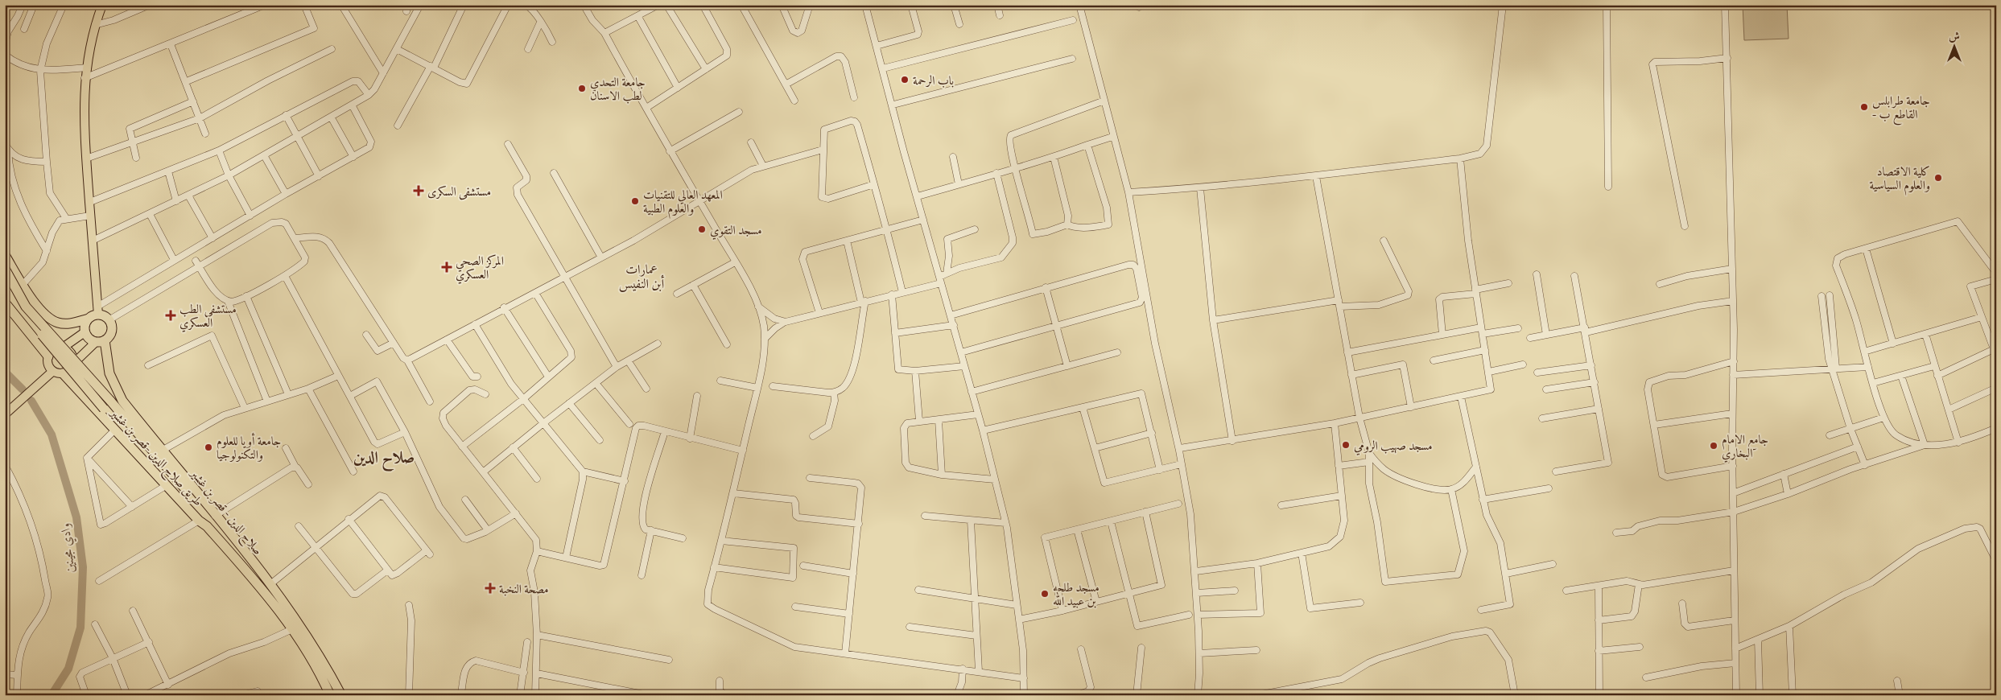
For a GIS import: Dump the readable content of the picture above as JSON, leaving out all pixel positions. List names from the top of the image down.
{
  "streets": {
    "highway": ["طريق صلاح الدين -قصر بن غشير", "صلاح الدين - قصر بن غشير"]
  },
  "districts": ["عمارات أبن النفيس", "صلاح الدين"],
  "water": ["وادي مجينين"],
  "places": {
    "other": [
      "باب الرحمة",
      "جامعة التحدي لطب الاسنان",
      "جامعة طرابلس - القاطع ب",
      "كلية الاقتصاد والعلوم السياسية",
      "المعهد العالي للتقنيات والعلوم الطبية",
      "مسجد التقوي",
      "مسجد صهيب الرومي",
      "جامع الامام البخاري",
      "جامعة أويا للعلوم والتكنولوجيا",
      "مسجد طلحه بن عبيد الله"
    ],
    "health": [
      "مستشفى السكرى",
      "المركز الصحي العسكري",
      "مستشفي الطب العسكري",
      "مصحة النخبة"
    ]
  },
  "north": "top"
}
